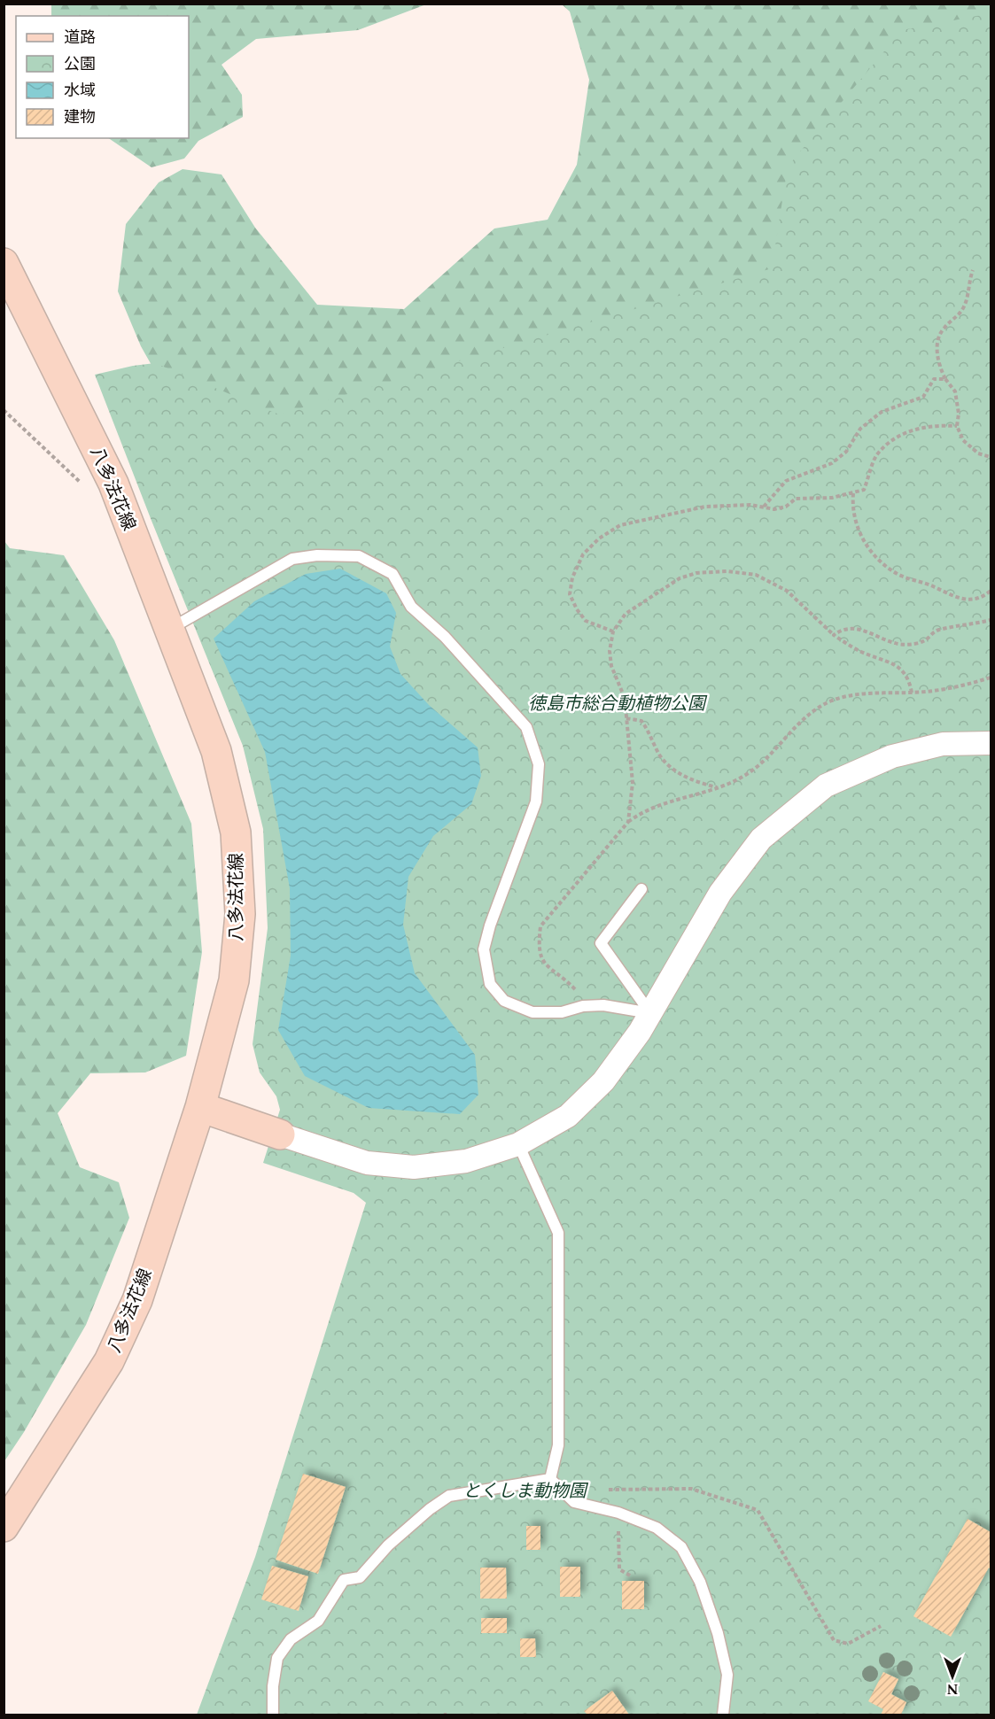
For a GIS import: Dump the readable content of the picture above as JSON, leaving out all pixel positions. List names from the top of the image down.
{
  "streets": {
    "main road": ["八多法花線"]
  },
  "parks": ["徳島市総合動植物公園", "とくしま動物園"],
  "legend": [
    "道路",
    "公園",
    "水域",
    "建物"
  ],
  "north": "bottom"
}
